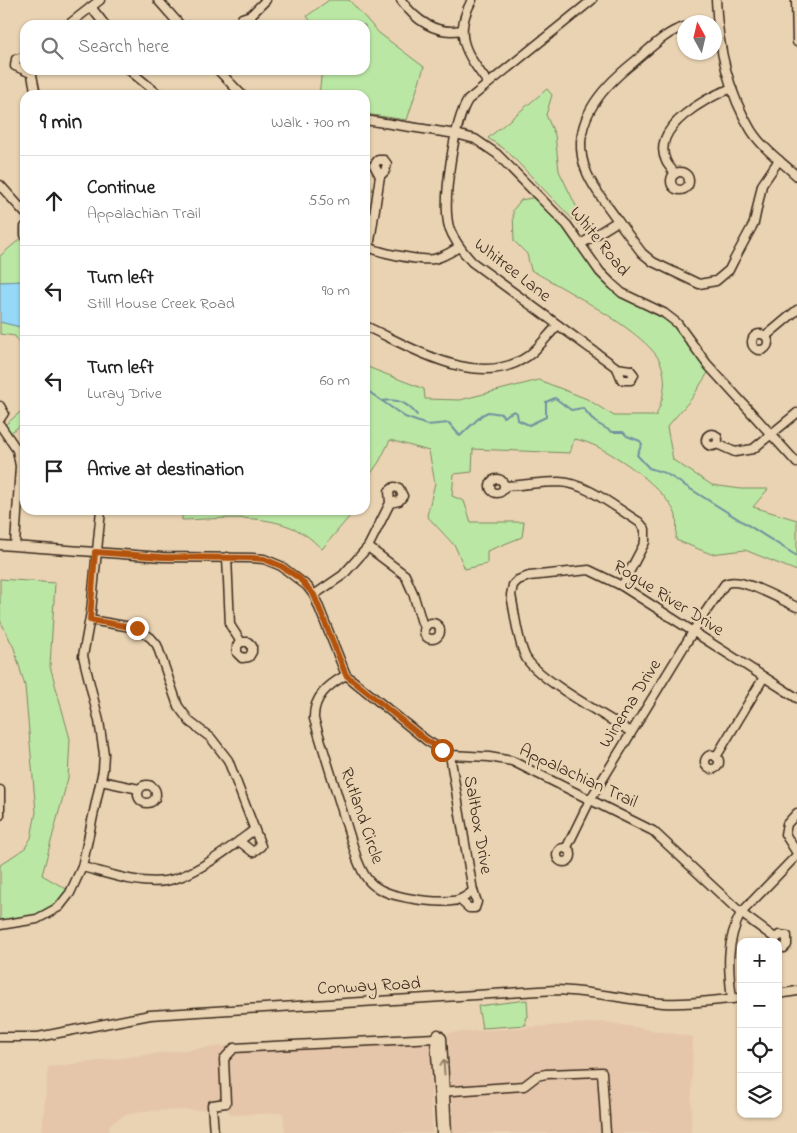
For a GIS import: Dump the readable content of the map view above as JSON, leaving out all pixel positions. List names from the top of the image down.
{
  "streets": {
    "street": [
      "White Road",
      "Whitree Lane",
      "Rogue River Drive",
      "Winema Drive",
      "Appalachian Trail",
      "Rutland Circle",
      "Saltbox Drive",
      "Conway Road"
    ]
  },
  "crossings": [
    ["White Road", "Whitree Lane"],
    ["Rogue River Drive", "Winema Drive"],
    ["Winema Drive", "Appalachian Trail"],
    ["Appalachian Trail", "Rutland Circle"],
    ["Appalachian Trail", "Saltbox Drive"],
    ["Rutland Circle", "Saltbox Drive"]
  ],
  "north": "top",
  "page": {
    "search": "Search here",
    "heading": ["9 min", "Walk · 700 m"],
    "list": [
      ["Continue", "Appalachian Trail", "550 m"],
      ["Turn left", "Still House Creek Road", "90 m"],
      ["Turn left", "Luray Drive", "60 m"],
      "Arrive at destination"
    ],
    "map_buttons": ["+", "−"]
  }
}
